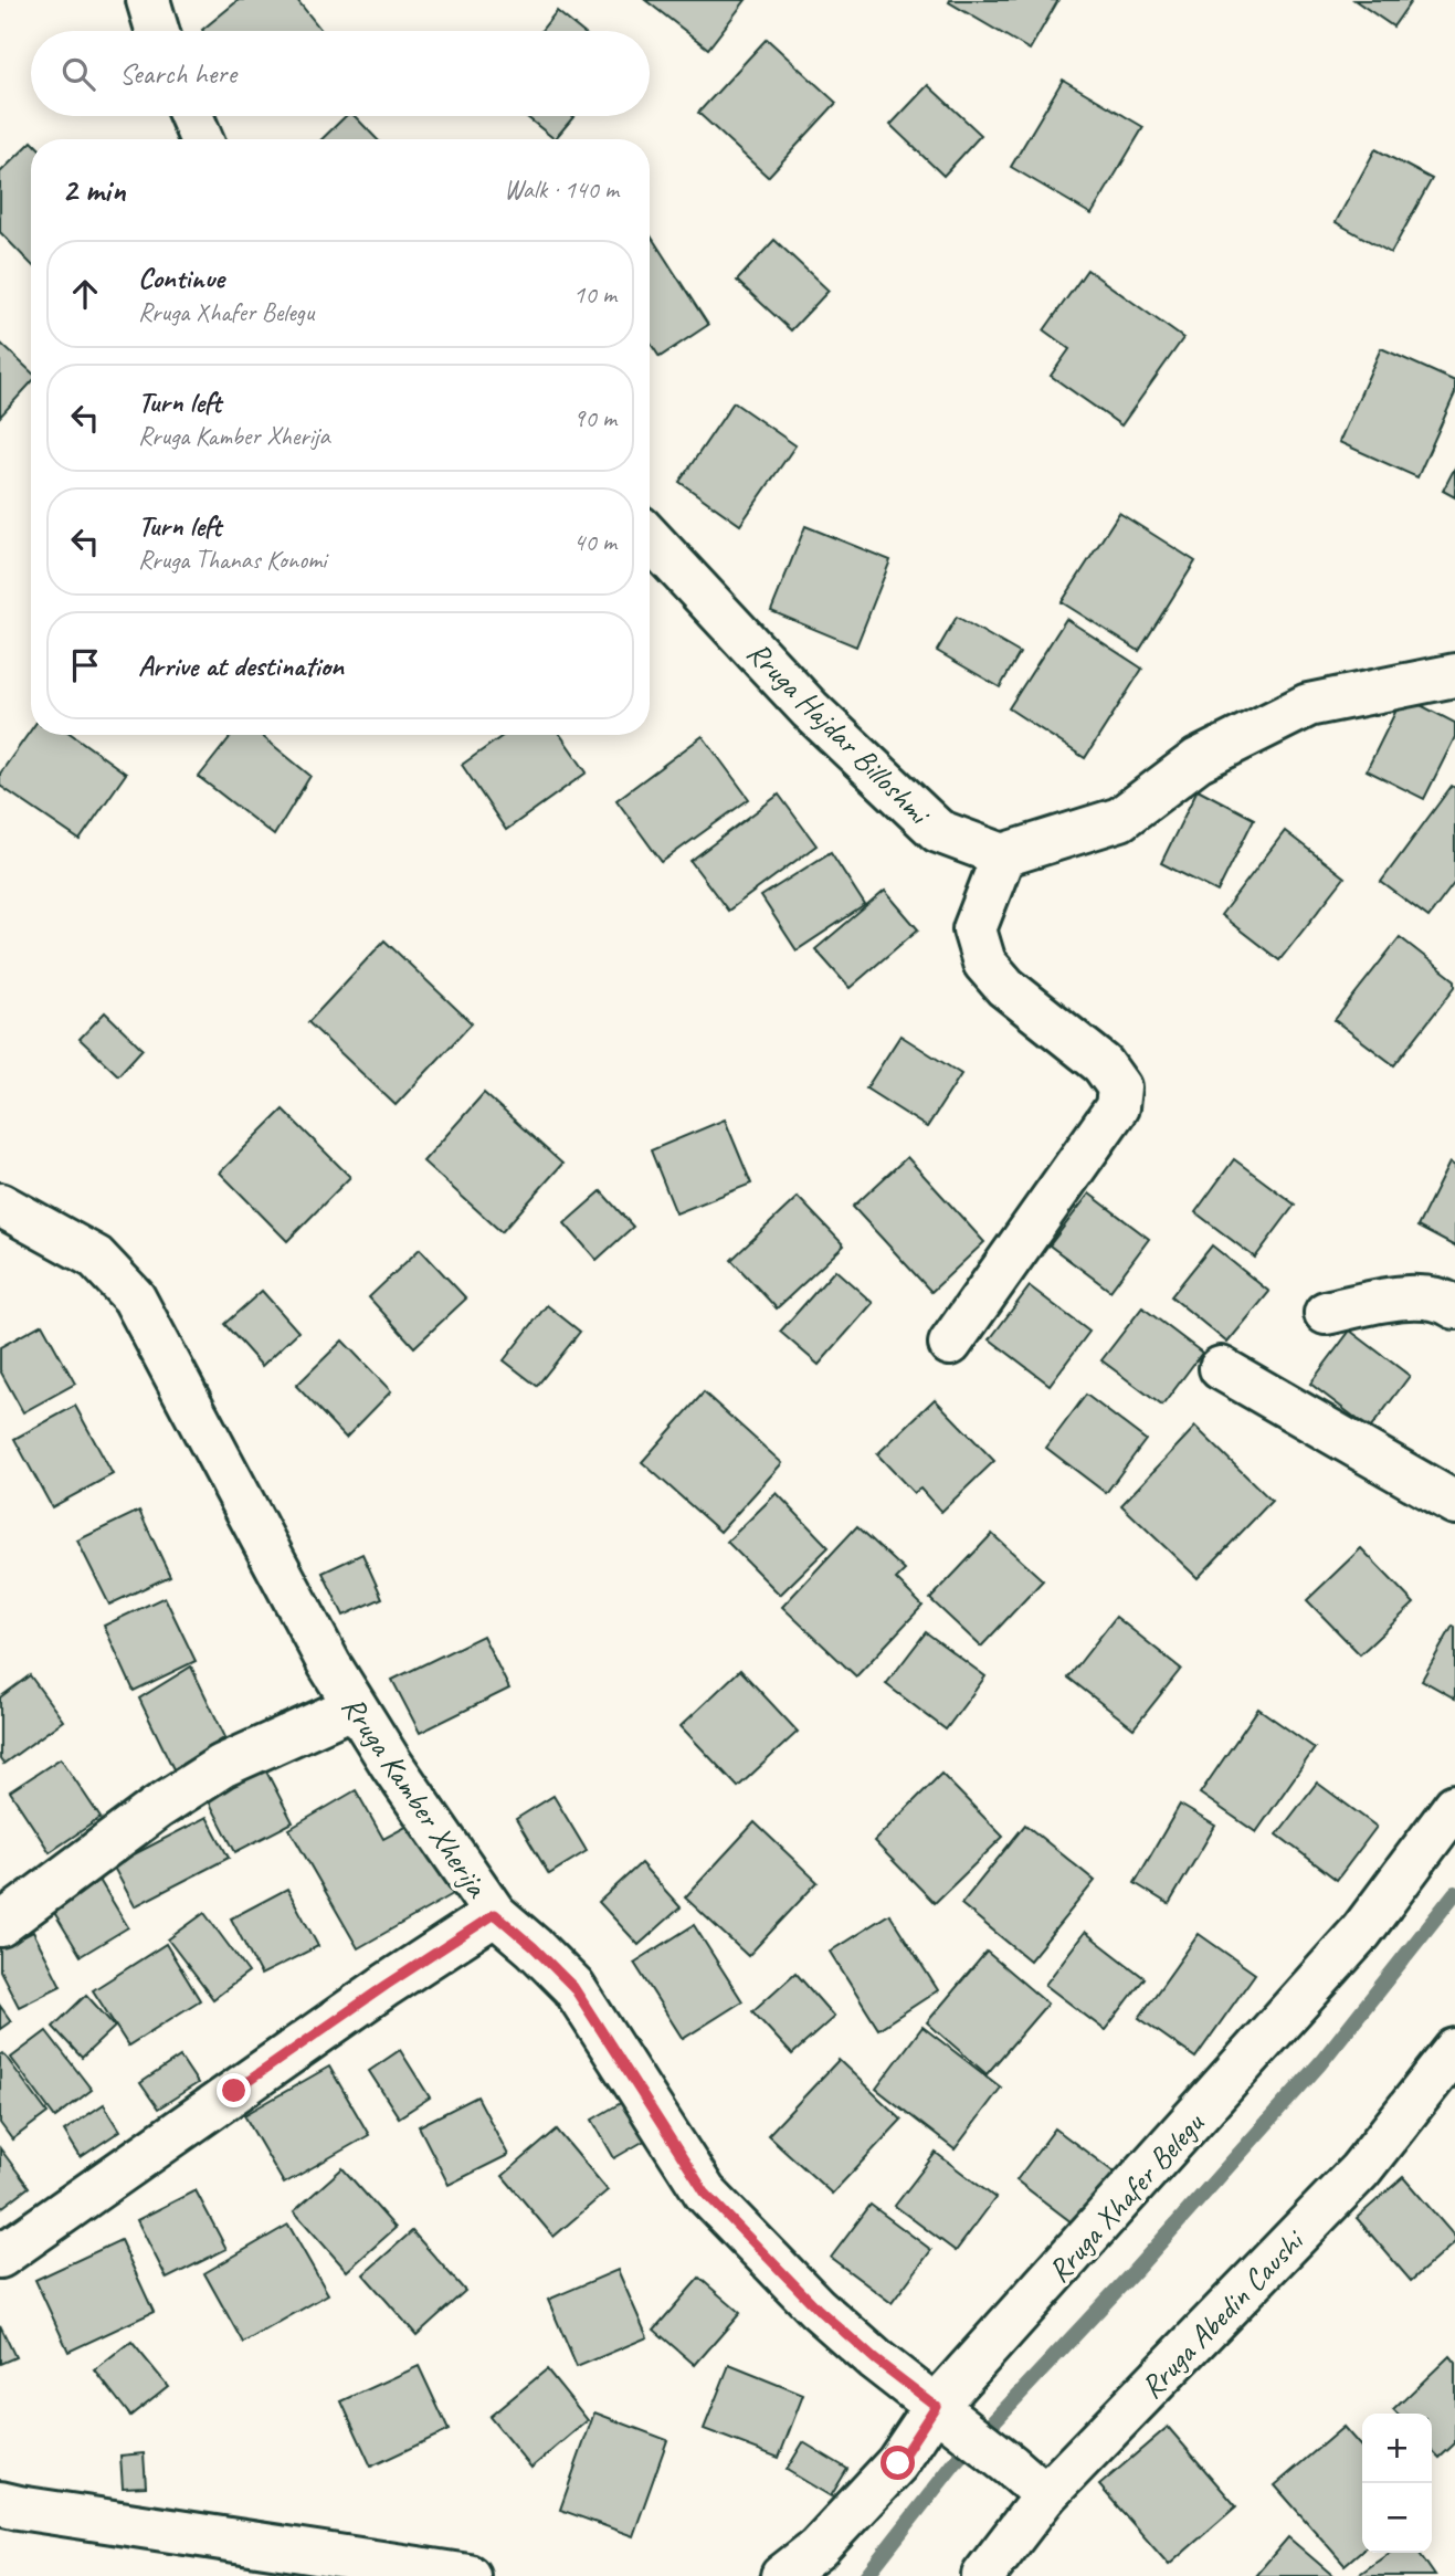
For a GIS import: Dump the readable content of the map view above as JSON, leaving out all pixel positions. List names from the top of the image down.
{
  "streets": {
    "street": [
      "Rruga Hajdar Billoshmi",
      "Rruga Kamber Xherija",
      "Rruga Xhafer Belegu",
      "Rruga Abedin Caushi"
    ]
  },
  "crossings": [
    ["Rruga Kamber Xherija", "Rruga Xhafer Belegu"],
    ["Rruga Kamber Xherija", "Rruga Abedin Caushi"]
  ],
  "page": {
    "search": "Search here",
    "heading": ["2 min", "Walk · 140 m"],
    "list": [
      ["Continue", "Rruga Xhafer Belegu", "10 m"],
      ["Turn left", "Rruga Kamber Xherija", "90 m"],
      ["Turn left", "Rruga Thanas Konomi", "40 m"],
      "Arrive at destination"
    ],
    "map_buttons": ["+", "−"]
  }
}
